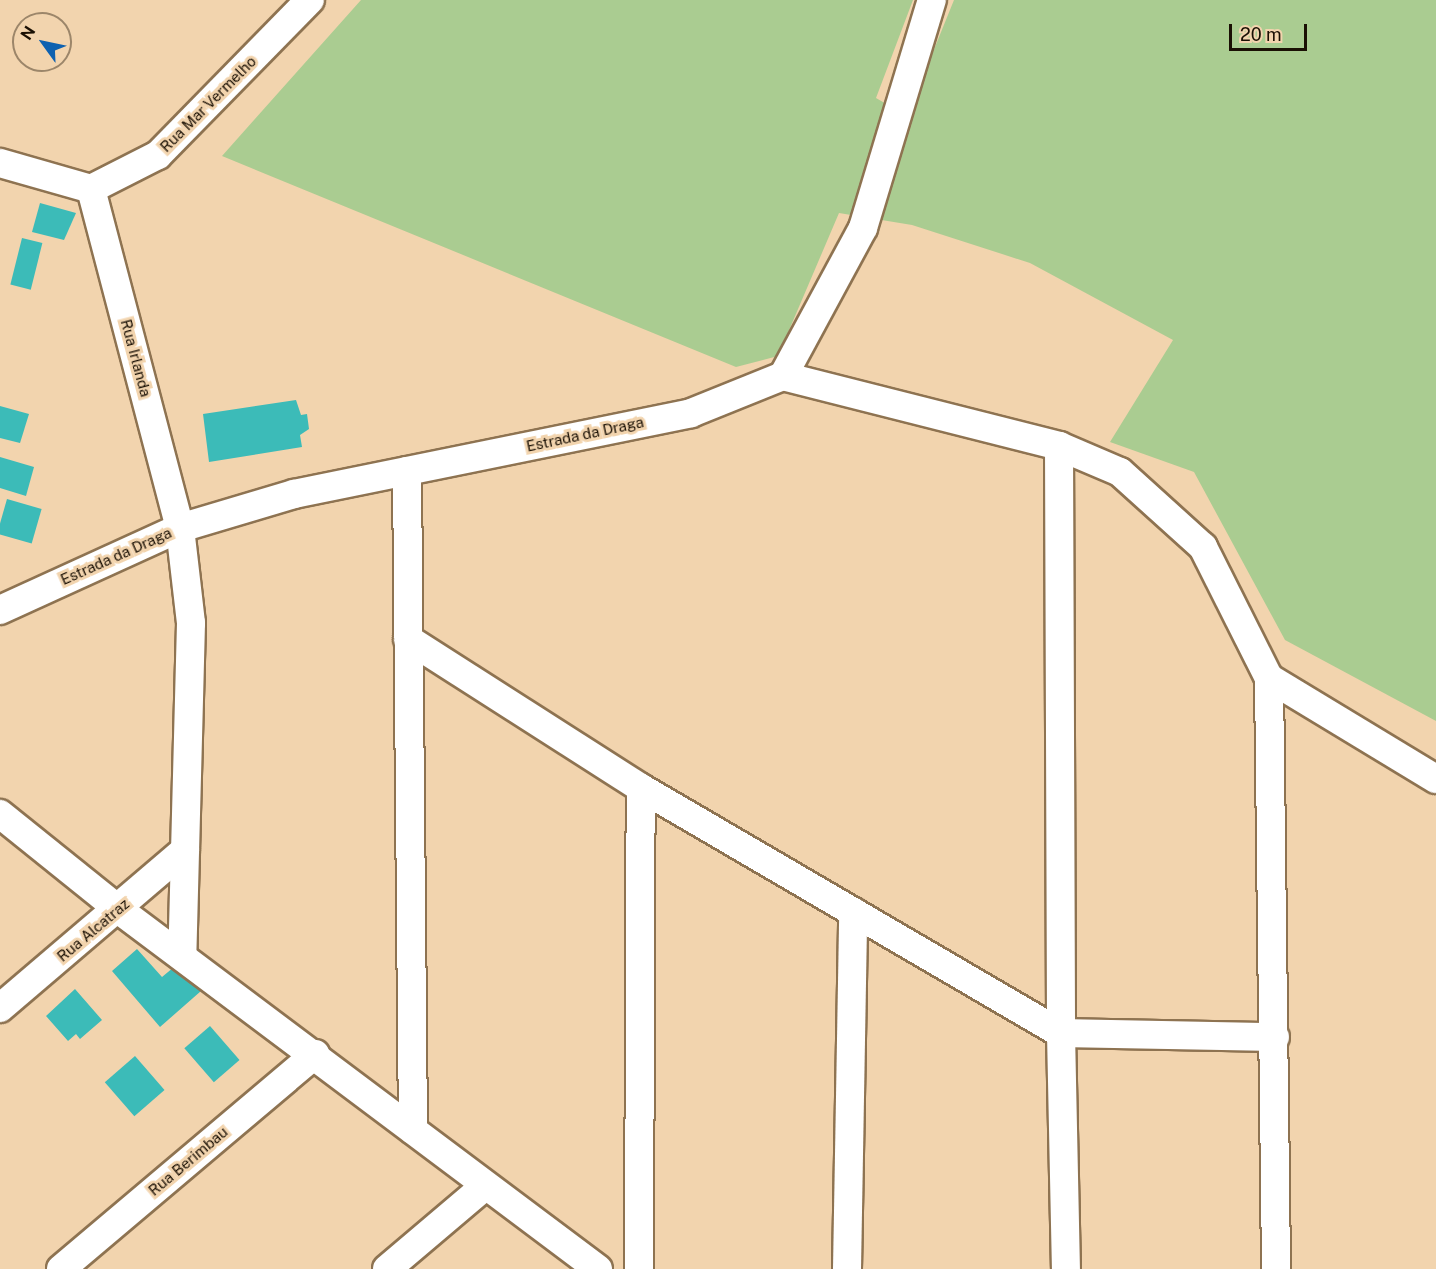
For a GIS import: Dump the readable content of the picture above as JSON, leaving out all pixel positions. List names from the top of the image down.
{
  "streets": {
    "street": [
      "Rua Mar Vermelho",
      "Rua Irlanda",
      "Estrada da Draga",
      "Rua Alcatraz",
      "Rua Berimbau"
    ]
  },
  "crossings": [
    ["Rua Mar Vermelho", "Rua Irlanda"],
    ["Rua Irlanda", "Estrada da Draga"],
    ["Rua Irlanda", "Rua Alcatraz"]
  ],
  "scale_bar": "20 m",
  "north": "top left"
}
